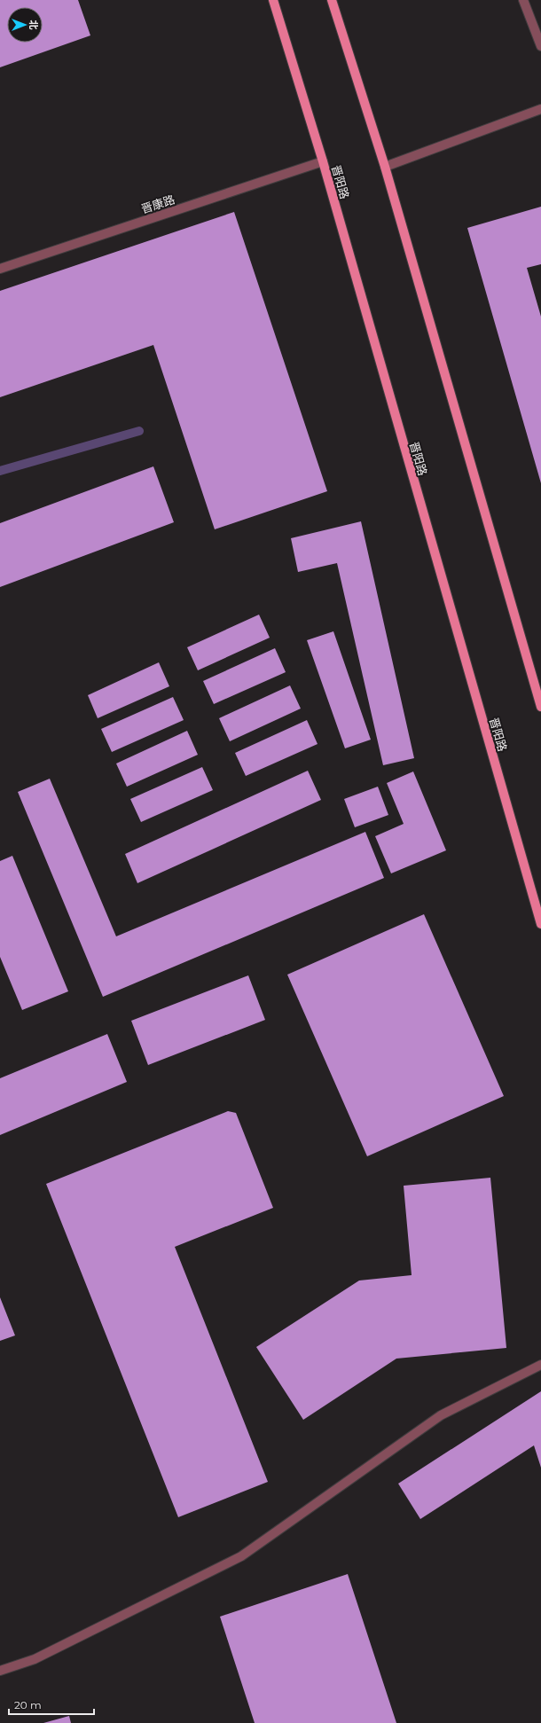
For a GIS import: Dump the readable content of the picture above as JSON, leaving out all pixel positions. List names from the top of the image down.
{
  "streets": {
    "main road": ["晋阳路"],
    "street": ["晋康路"]
  },
  "crossings": [
    ["晋阳路", "晋康路"]
  ],
  "scale_bar": "20 m",
  "north": "right"
}
